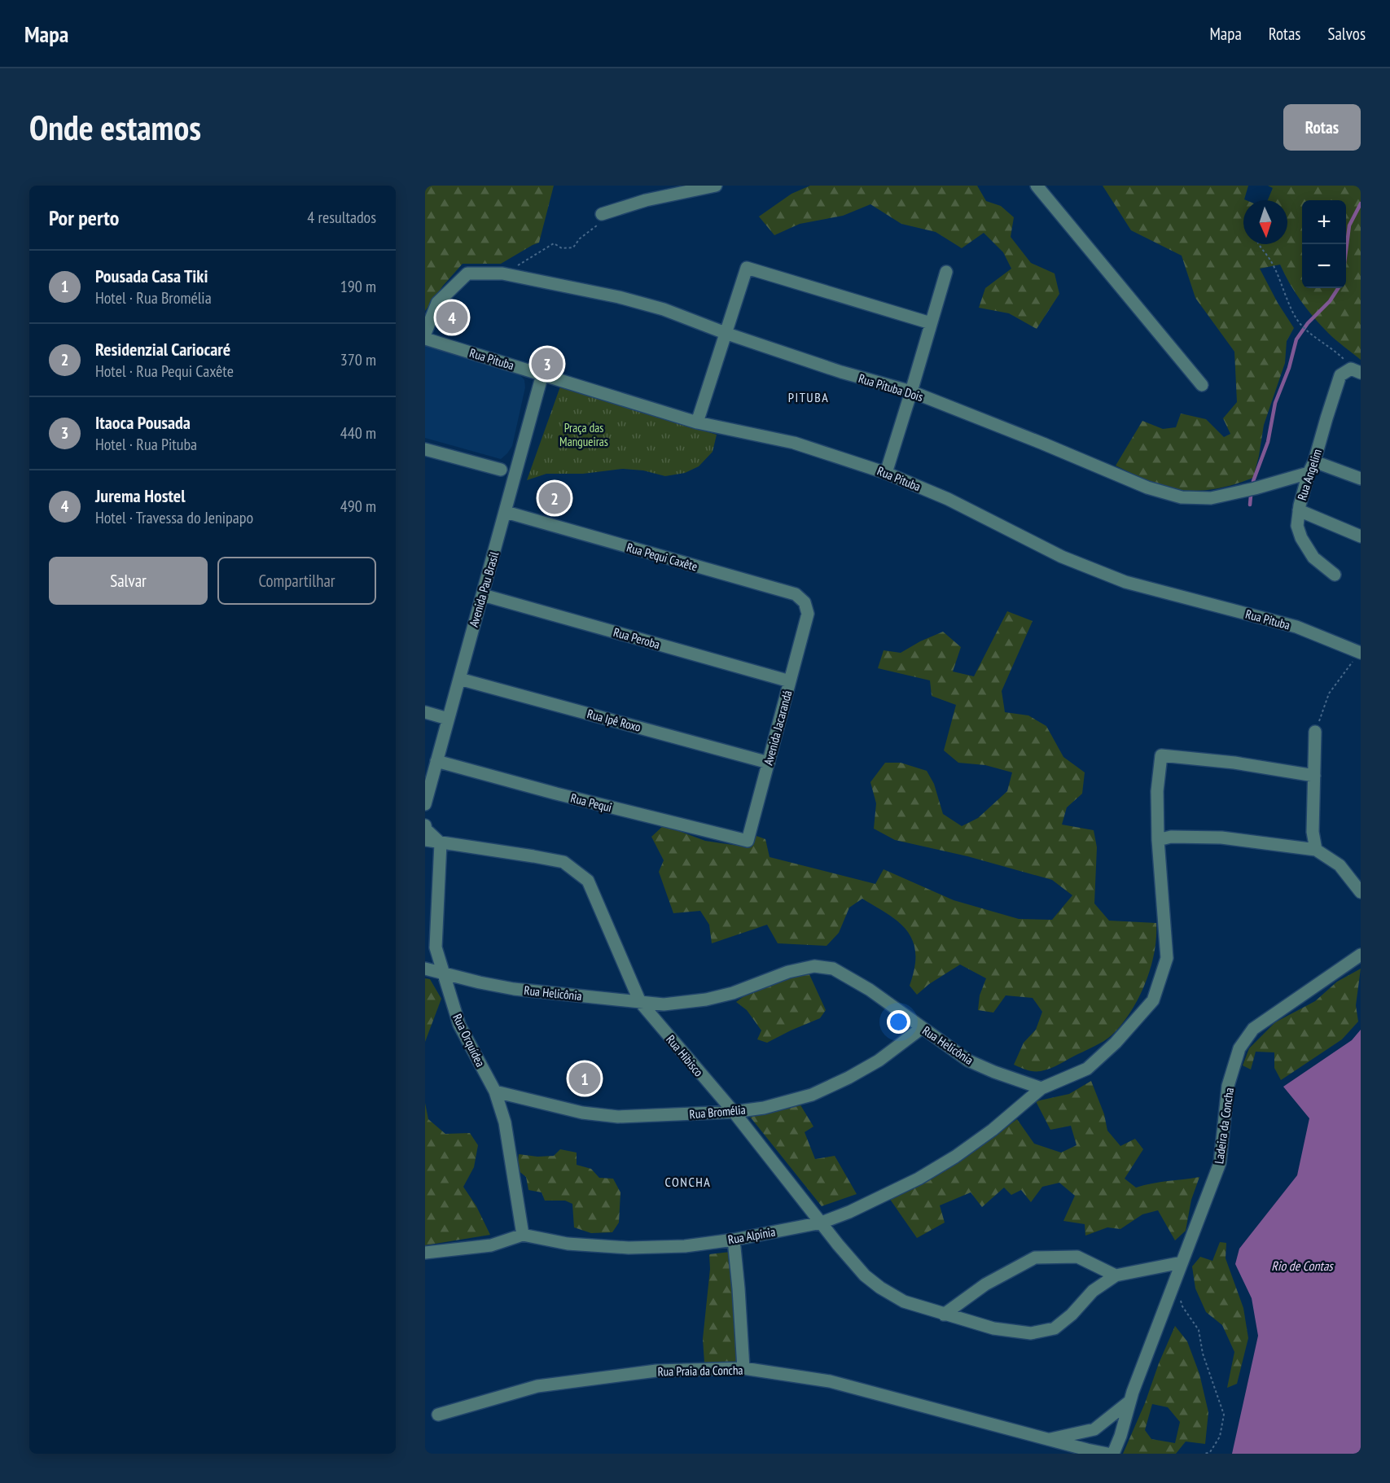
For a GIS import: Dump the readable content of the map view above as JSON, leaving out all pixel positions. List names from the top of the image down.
{
  "streets": {
    "street": [
      "Rua Pituba",
      "Rua Pituba Dois",
      "Rua Angelim",
      "Rua Pequi Caxête",
      "Avenida Pau Brasil",
      "Rua Peroba",
      "Rua Ipê Roxo",
      "Avenida Jacarandá",
      "Rua Pequi",
      "Rua Helicônia",
      "Rua Orquídea",
      "Rua Hibisco",
      "Rua Bromélia",
      "Ladeira da Concha",
      "Rua Alpínia",
      "Rua Praia da Concha"
    ]
  },
  "crossings": [
    ["Rua Pituba", "Avenida Pau Brasil"],
    ["Rua Pituba Dois", "Rua Angelim"],
    ["Rua Pequi Caxête", "Avenida Pau Brasil"],
    ["Rua Pequi Caxête", "Avenida Jacarandá"],
    ["Avenida Pau Brasil", "Rua Peroba"],
    ["Avenida Pau Brasil", "Rua Ipê Roxo"],
    ["Avenida Pau Brasil", "Rua Pequi"],
    ["Rua Peroba", "Avenida Jacarandá"],
    ["Rua Ipê Roxo", "Avenida Jacarandá"],
    ["Avenida Jacarandá", "Rua Pequi"],
    ["Rua Helicônia", "Rua Orquídea"],
    ["Rua Helicônia", "Rua Hibisco"],
    ["Rua Helicônia", "Rua Bromélia"],
    ["Rua Helicônia", "Rua Alpínia"],
    ["Rua Orquídea", "Rua Hibisco"],
    ["Rua Orquídea", "Rua Bromélia"],
    ["Rua Orquídea", "Rua Alpínia"],
    ["Rua Hibisco", "Rua Bromélia"],
    ["Rua Hibisco", "Ladeira da Concha"],
    ["Rua Hibisco", "Rua Alpínia"],
    ["Ladeira da Concha", "Rua Praia da Concha"]
  ],
  "districts": ["PITUBA", "CONCHA"],
  "water": ["Rio de Contas"],
  "parks": ["Praça das Mangueiras"],
  "north": "bottom",
  "page": {
    "header": "Mapa",
    "nav": ["Mapa", "Rotas", "Salvos"],
    "buttons": [
      "Rotas",
      ["Salvar", "Compartilhar"]
    ],
    "title": "Onde estamos",
    "heading": ["Por perto", "4 resultados"],
    "map_buttons": ["+", "−"],
    "list": [
      {
        "mark": "1",
        "name": "Pousada Casa Tiki",
        "note": "Hotel · Rua Bromélia",
        "value": "190 m"
      },
      {
        "mark": "2",
        "name": "Residenzial Cariocaré",
        "note": "Hotel · Rua Pequi Caxête",
        "value": "370 m"
      },
      {
        "mark": "3",
        "name": "Itaoca Pousada",
        "note": "Hotel · Rua Pituba",
        "value": "440 m"
      },
      {
        "mark": "4",
        "name": "Jurema Hostel",
        "note": "Hotel · Travessa do Jenipapo",
        "value": "490 m"
      }
    ],
    "pins": [
      "4",
      "3",
      "2",
      "1"
    ]
  }
}
